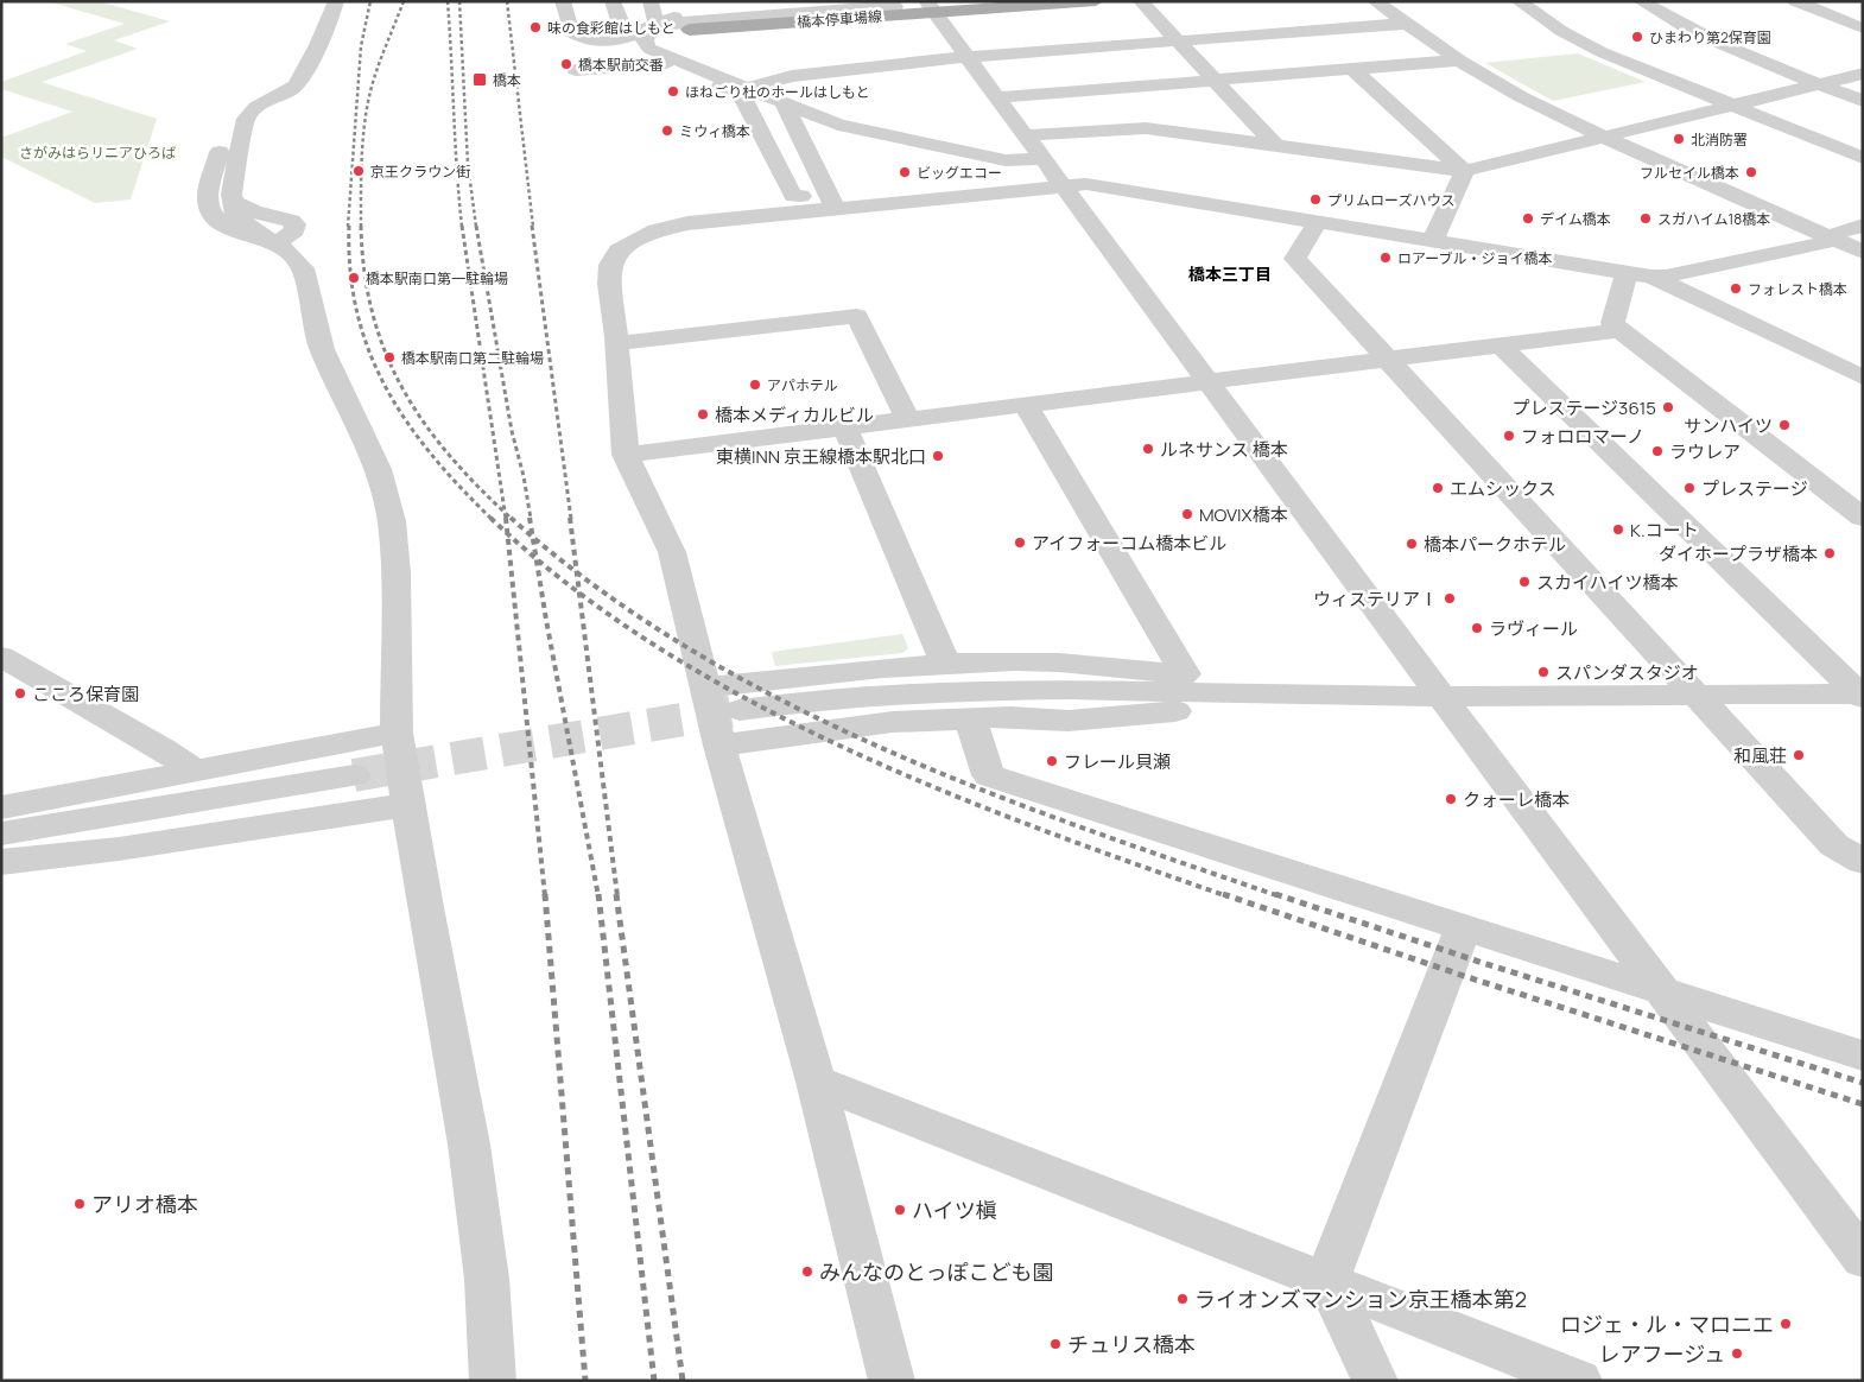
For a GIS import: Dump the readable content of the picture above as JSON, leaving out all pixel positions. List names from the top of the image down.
{
  "streets": {
    "main road": ["橋本停車場線"]
  },
  "districts": ["橋本三丁目"],
  "parks": ["さがみはらリニアひろば"],
  "places": {
    "other": [
      "味の食彩館はしもと",
      "ひまわり第2保育園",
      "橋本駅前交番",
      "ほねごり杜のホールはしもと",
      "ミウィ橋本",
      "北消防署",
      "京王クラウン街",
      "ビッグエコー",
      "フルセイル橋本",
      "プリムローズハウス",
      "デイム橋本",
      "スガハイム18橋本",
      "ロアーブル・ジョイ橋本",
      "橋本駅南口第一駐輪場",
      "フォレスト橋本",
      "橋本駅南口第二駐輪場",
      "アパホテル",
      "プレステージ3615",
      "橋本メディカルビル",
      "サンハイツ",
      "フォロロマーノ",
      "ルネサンス 橋本",
      "ラウレア",
      "東横INN 京王線橋本駅北口",
      "エムシックス",
      "プレステージ",
      "MOVIX橋本",
      "K.コート",
      "アイフォーコム橋本ビル",
      "橋本パークホテル",
      "ダイホープラザ橋本",
      "スカイハイツ橋本",
      "ウィステリアⅠ",
      "ラヴィール",
      "スパンダスタジオ",
      "こころ保育園",
      "和風荘",
      "フレール貝瀬",
      "クォーレ橋本",
      "アリオ橋本",
      "ハイツ槇",
      "みんなのとっぽこども園",
      "ライオンズマンション京王橋本第2",
      "ロジェ・ル・マロニエ",
      "チュリス橋本",
      "レアフージュ"
    ],
    "transit": ["橋本"]
  }
}
